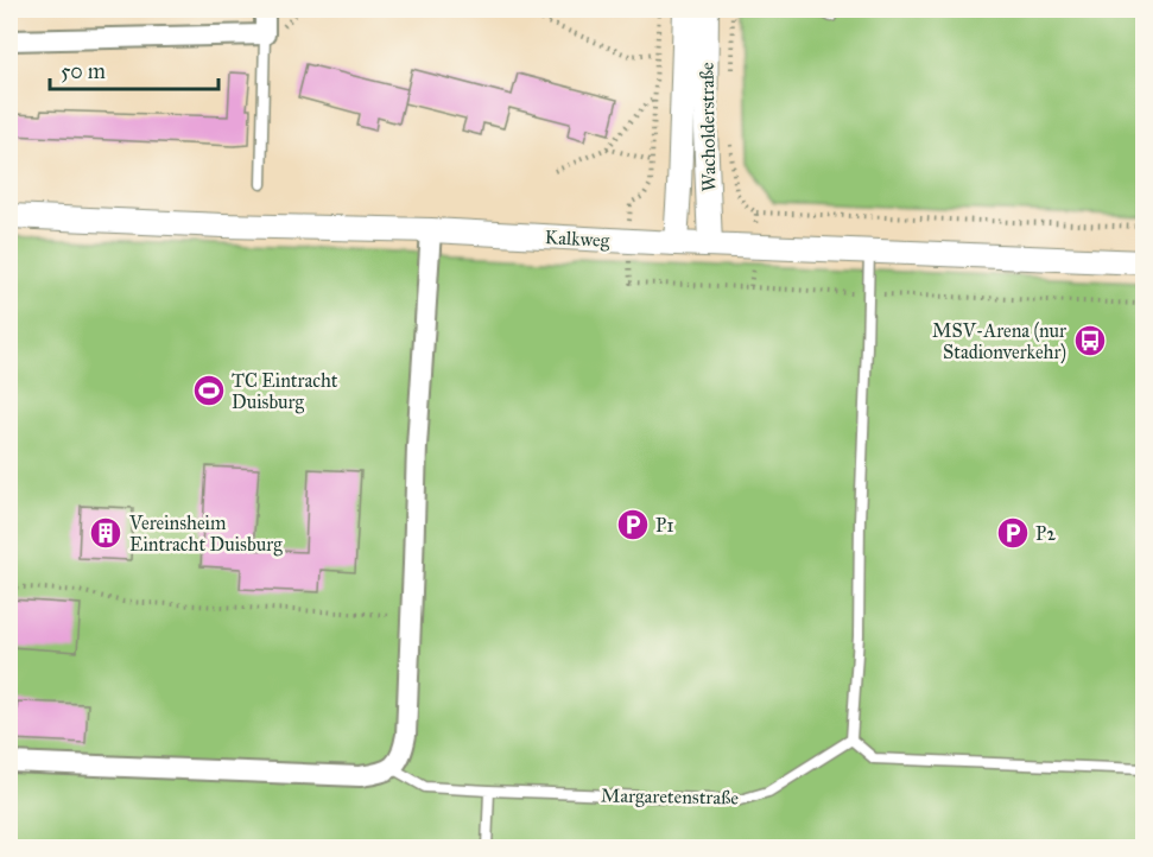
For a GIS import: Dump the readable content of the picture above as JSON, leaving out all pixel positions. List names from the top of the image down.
{
  "streets": {
    "street": ["Wacholderstraße", "Kalkweg"],
    "lane": ["Margaretenstraße"]
  },
  "crossings": [
    ["Wacholderstraße", "Kalkweg"]
  ],
  "places": {
    "bus stop": ["MSV-Arena (nur Stadionverkehr)"],
    "sports": ["TC Eintracht Duisburg"],
    "parking": ["P1", "P2"],
    "building": ["Vereinsheim Eintracht Duisburg"]
  },
  "scale_bar": "50 m"
}
